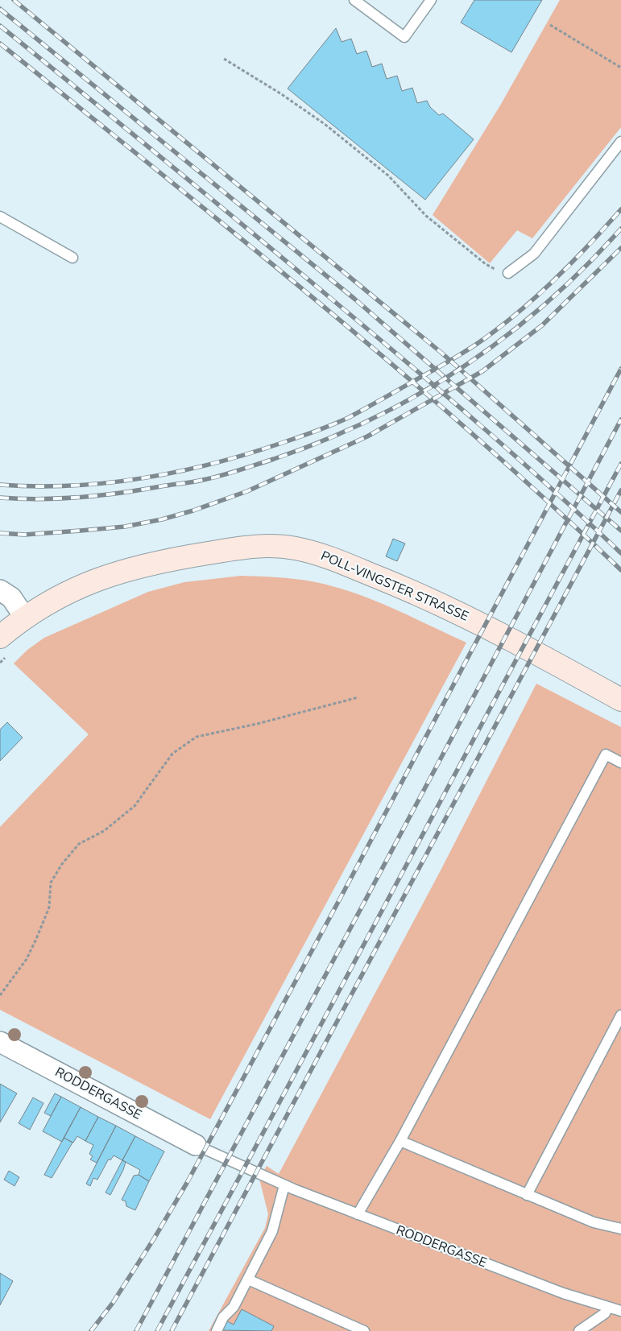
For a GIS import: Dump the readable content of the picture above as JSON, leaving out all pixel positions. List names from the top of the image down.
{
  "streets": {
    "street": ["POLL-VINGSTER STRASSE", "RODDERGASSE"]
  }
}
